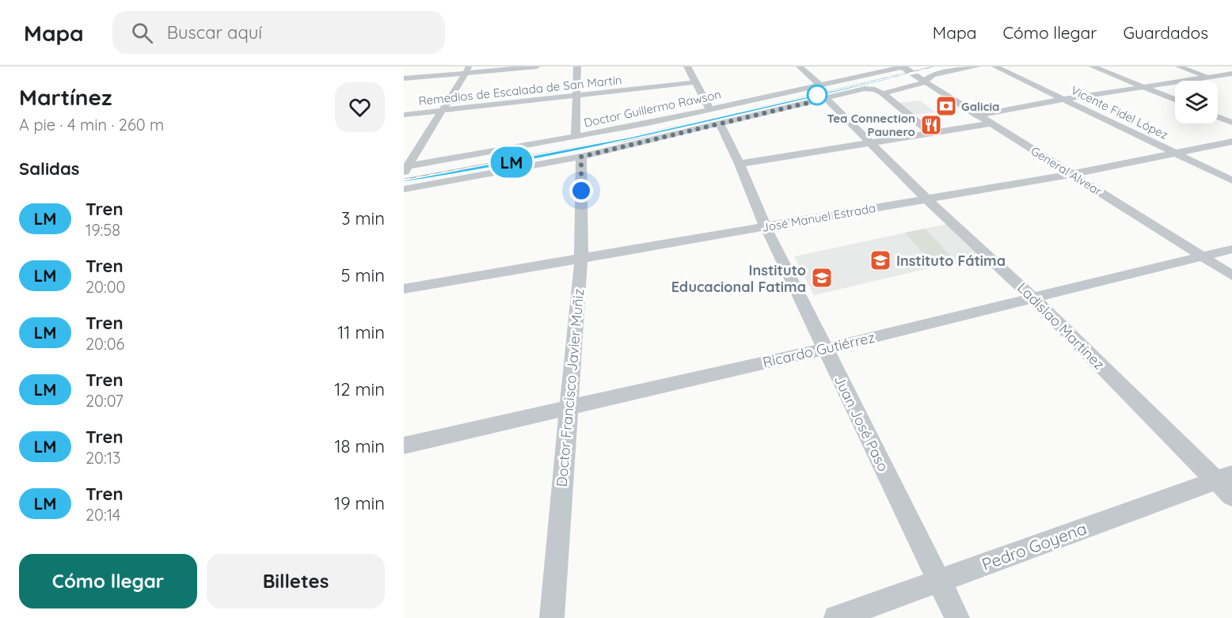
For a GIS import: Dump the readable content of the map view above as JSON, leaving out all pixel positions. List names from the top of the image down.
{
  "streets": {
    "street": [
      "Remedios de Escalada de San Martín",
      "Doctor Guillermo Rawson",
      "Vicente Fidel López",
      "General Alvear",
      "José Manuel Estrada",
      "Ladislao Martínez",
      "Ricardo Gutiérrez",
      "Doctor Francisco Javier Muñiz",
      "Juan José Paso",
      "Pedro Goyena"
    ]
  },
  "crossings": [
    ["Doctor Guillermo Rawson", "General Alvear"],
    ["Vicente Fidel López", "José Manuel Estrada"],
    ["General Alvear", "José Manuel Estrada"],
    ["General Alvear", "Ricardo Gutiérrez"],
    ["José Manuel Estrada", "Ladislao Martínez"],
    ["José Manuel Estrada", "Doctor Francisco Javier Muñiz"],
    ["José Manuel Estrada", "Juan José Paso"],
    ["Ladislao Martínez", "Ricardo Gutiérrez"],
    ["Ladislao Martínez", "Pedro Goyena"],
    ["Ricardo Gutiérrez", "Doctor Francisco Javier Muñiz"],
    ["Ricardo Gutiérrez", "Juan José Paso"],
    ["Juan José Paso", "Pedro Goyena"]
  ],
  "places": {
    "bank": ["Galicia"],
    "restaurant": ["Tea Connection Paunero"],
    "school or university": ["Instituto Fátima", "Instituto Educacional Fatima"]
  },
  "page": {
    "header": "Mapa",
    "search": "Buscar aquí",
    "nav": ["Mapa", "Cómo llegar", "Guardados"],
    "heading": [
      ["Martínez", "A pie · 4 min · 260 m"],
      "Salidas"
    ],
    "on_map": "LM",
    "list": [
      {
        "mark": "LM",
        "name": "Tren",
        "note": "19:58",
        "value": "3 min"
      },
      {
        "mark": "LM",
        "name": "Tren",
        "note": "20:00",
        "value": "5 min"
      },
      {
        "mark": "LM",
        "name": "Tren",
        "note": "20:06",
        "value": "11 min"
      },
      {
        "mark": "LM",
        "name": "Tren",
        "note": "20:07",
        "value": "12 min"
      },
      {
        "mark": "LM",
        "name": "Tren",
        "note": "20:13",
        "value": "18 min"
      },
      {
        "mark": "LM",
        "name": "Tren",
        "note": "20:14",
        "value": "19 min"
      }
    ],
    "buttons": ["Cómo llegar", "Billetes"]
  }
}
